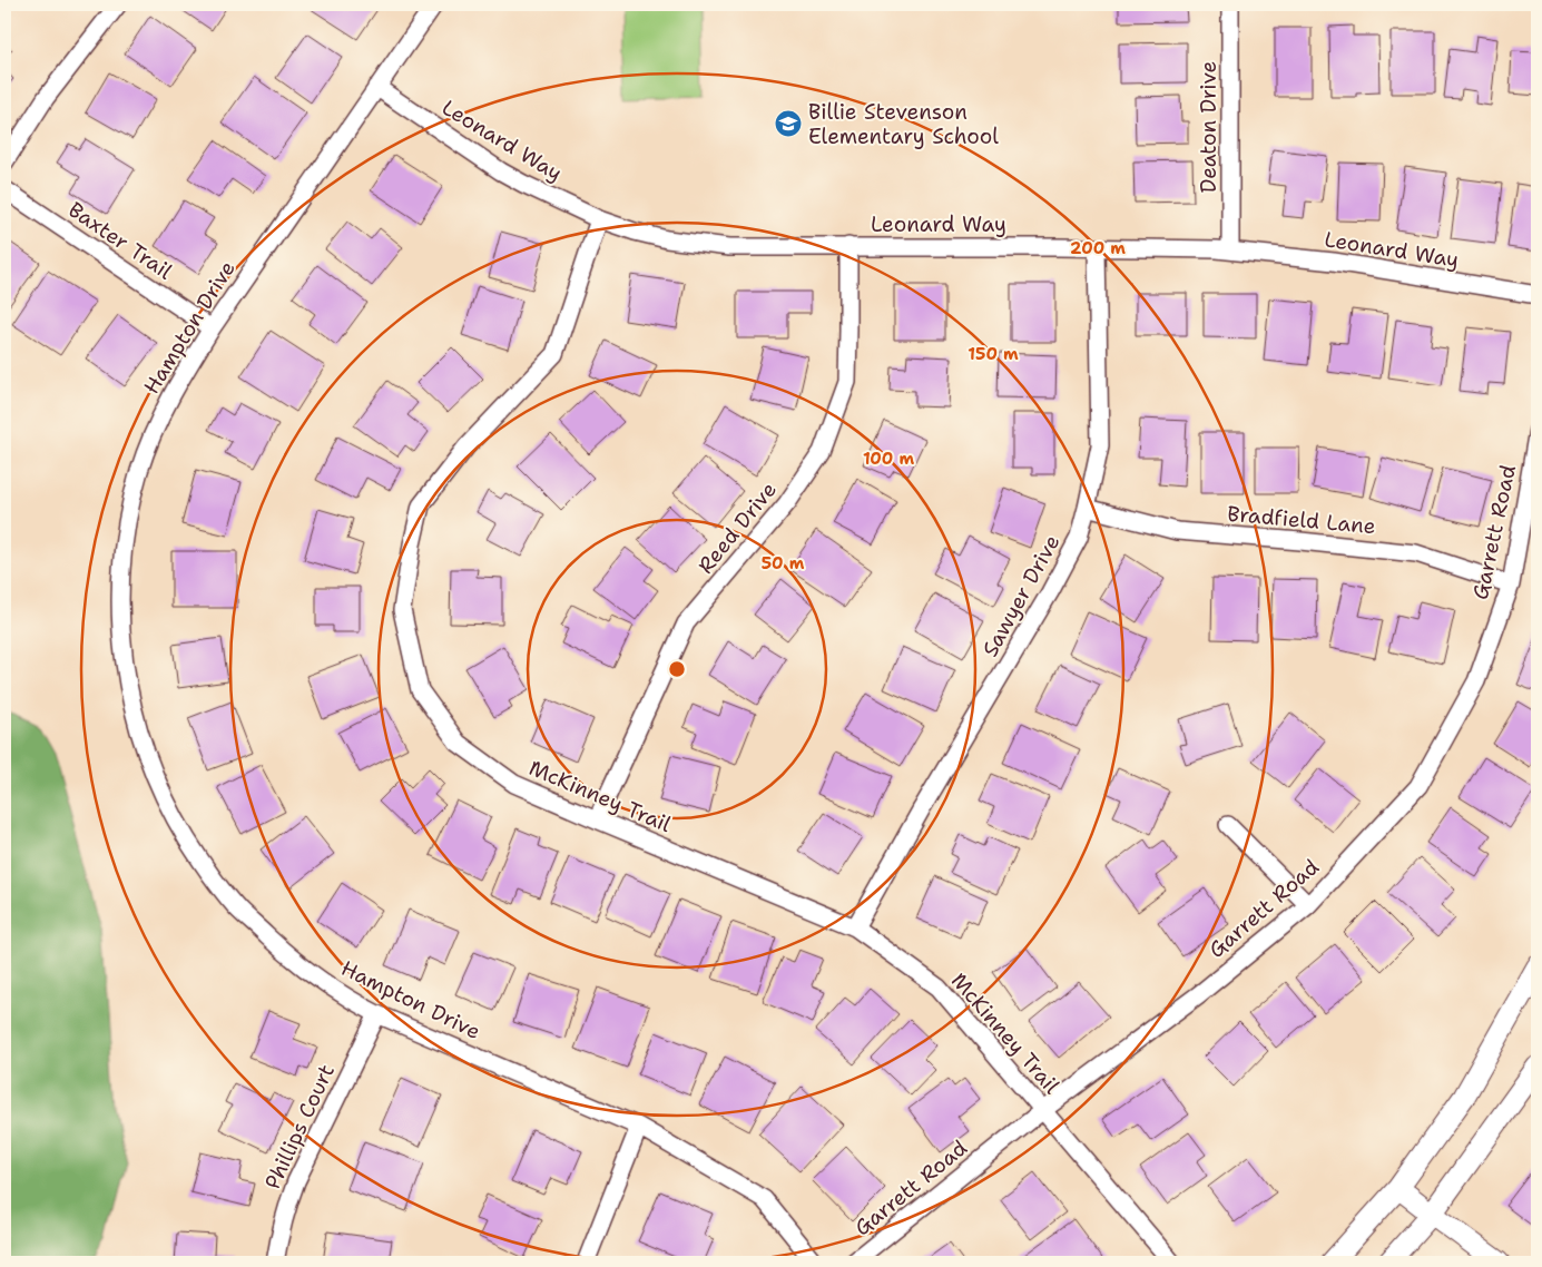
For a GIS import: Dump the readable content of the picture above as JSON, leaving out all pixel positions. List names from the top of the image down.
{
  "streets": {
    "street": [
      "Deaton Drive",
      "Leonard Way",
      "Baxter Trail",
      "Hampton Drive",
      "Bradfield Lane",
      "Reed Drive",
      "Garrett Road",
      "Sawyer Drive",
      "McKinney Trail",
      "Phillips Court"
    ]
  },
  "crossings": [
    ["Deaton Drive", "Leonard Way"],
    ["Leonard Way", "Hampton Drive"],
    ["Leonard Way", "Reed Drive"],
    ["Leonard Way", "Sawyer Drive"],
    ["Leonard Way", "McKinney Trail"],
    ["Baxter Trail", "Hampton Drive"],
    ["Hampton Drive", "Phillips Court"],
    ["Bradfield Lane", "Garrett Road"],
    ["Bradfield Lane", "Sawyer Drive"],
    ["Reed Drive", "McKinney Trail"],
    ["Garrett Road", "McKinney Trail"],
    ["Sawyer Drive", "McKinney Trail"]
  ],
  "places": {
    "school or university": ["Billie Stevenson Elementary School"]
  },
  "rings": [
    "200 m",
    "150 m",
    "100 m",
    "50 m"
  ]
}
